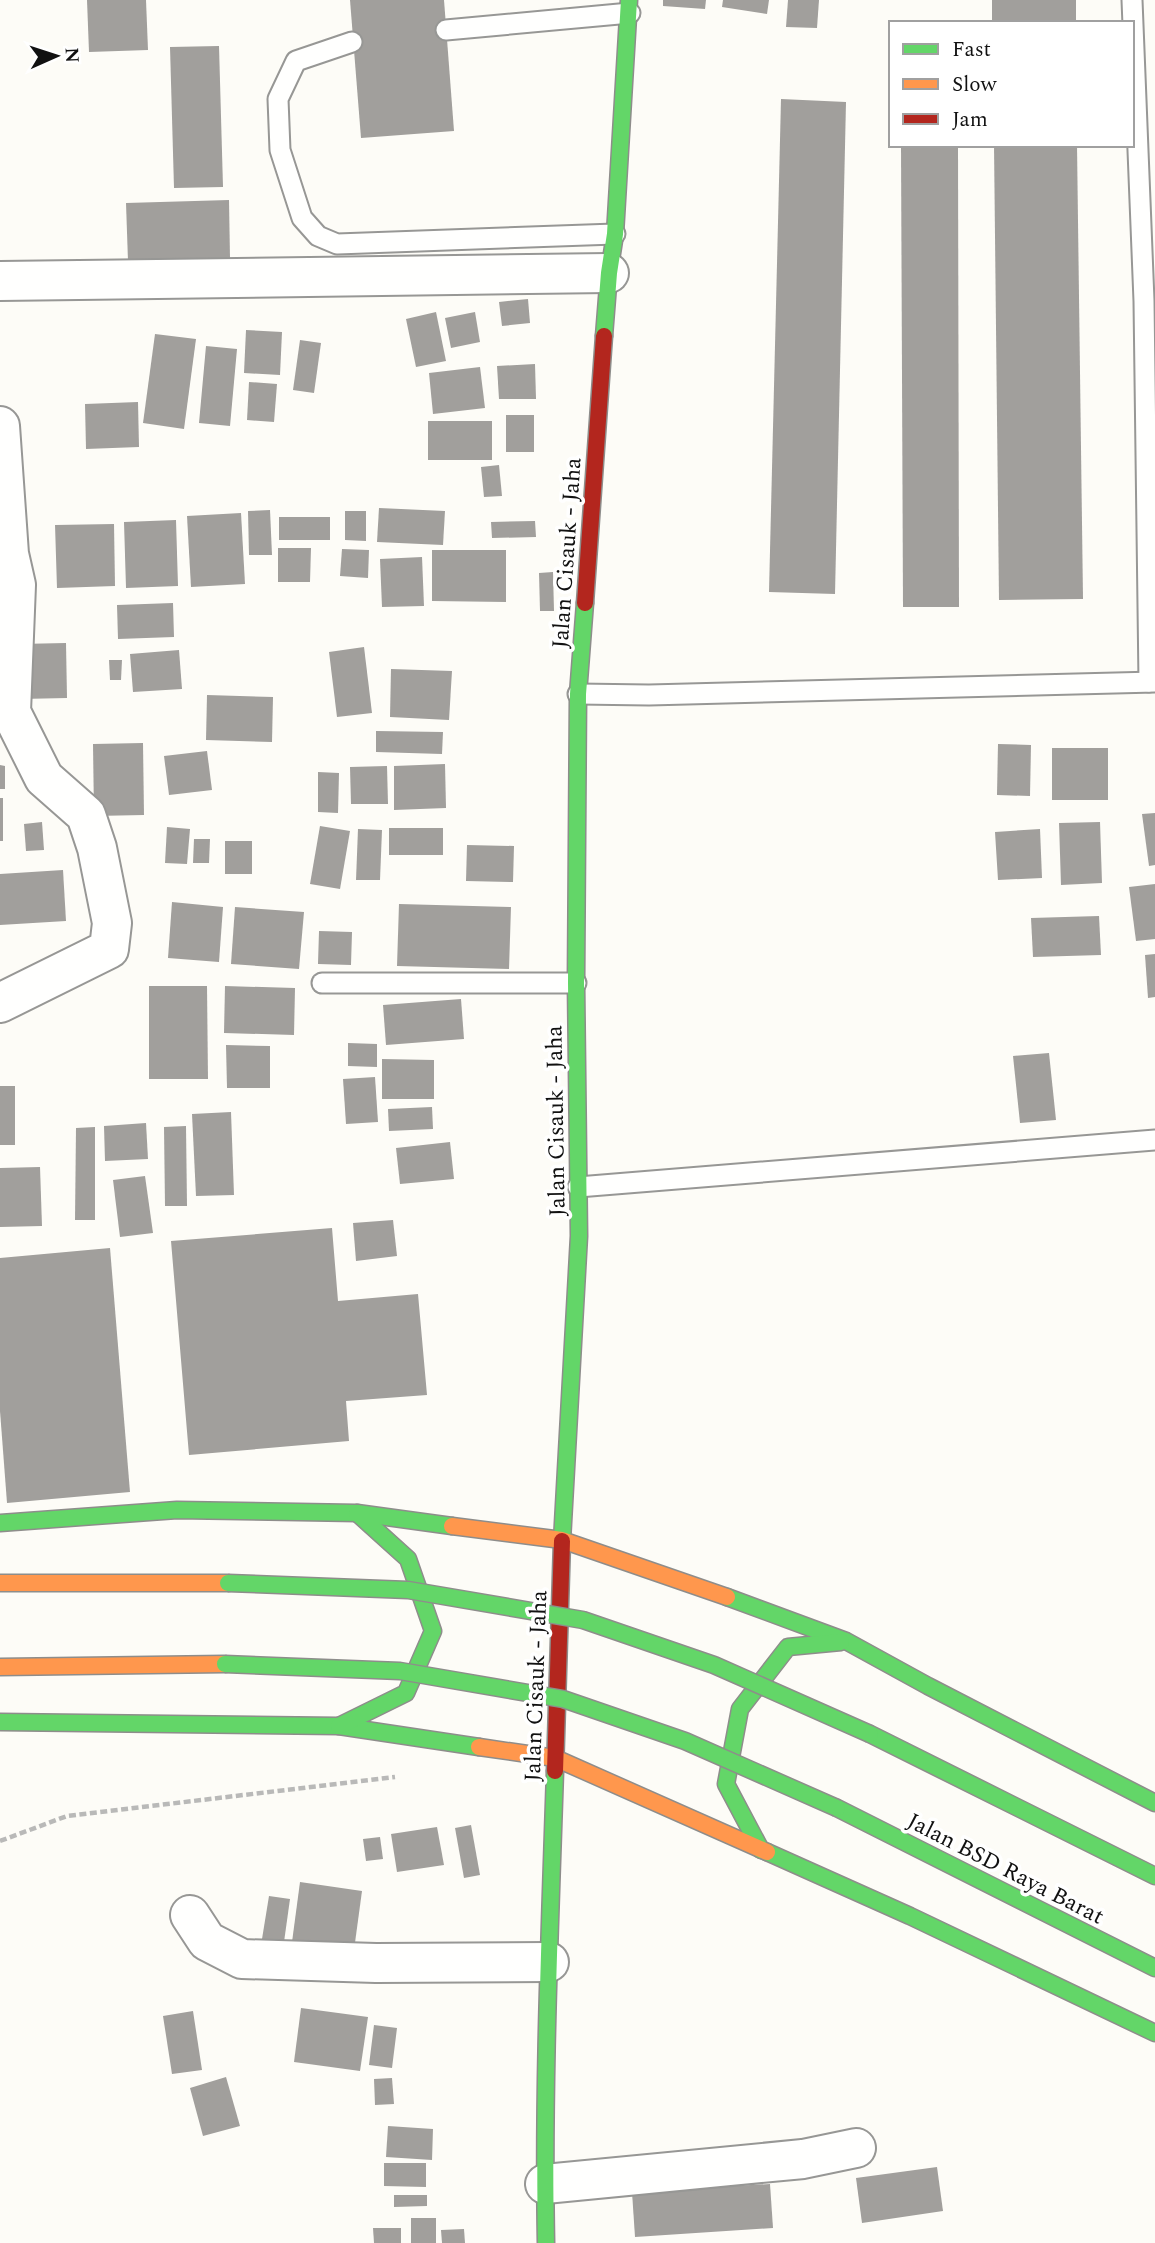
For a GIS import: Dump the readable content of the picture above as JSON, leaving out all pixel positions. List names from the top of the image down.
{
  "streets": {
    "main road": ["Jalan Cisauk - Jaha", "Jalan BSD Raya Barat"]
  },
  "legend": ["Fast", "Slow", "Jam"],
  "north": "right"
}
